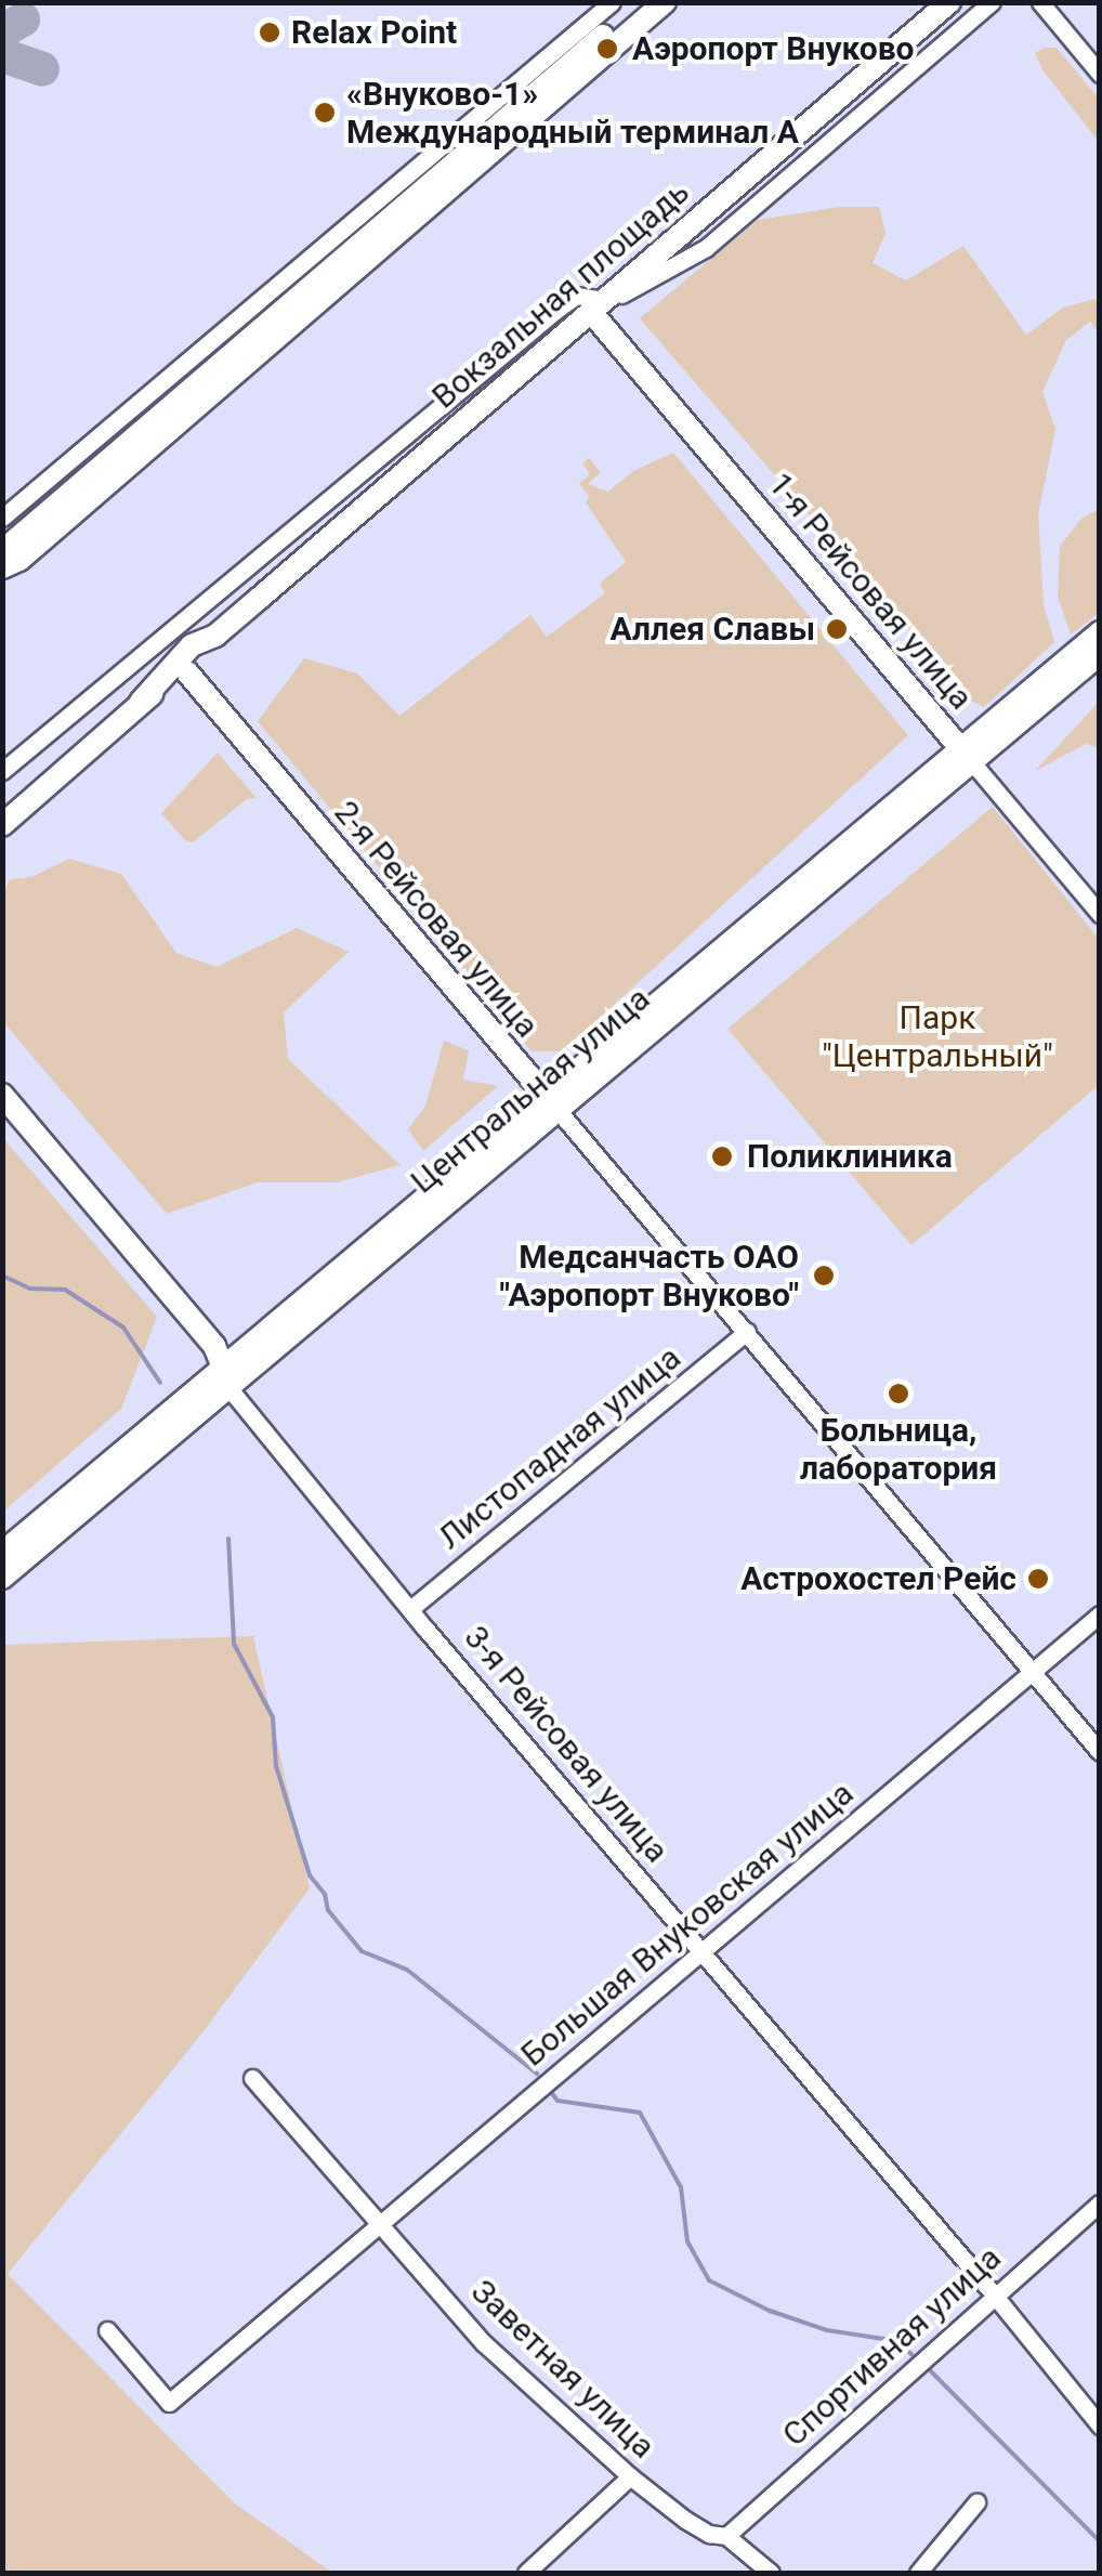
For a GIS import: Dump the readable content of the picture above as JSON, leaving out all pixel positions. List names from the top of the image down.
{
  "streets": {
    "main road": [
      "Вокзальная площадь",
      "1-я Рейсовая улица",
      "2-я Рейсовая улица",
      "Центральная улица",
      "3-я Рейсовая улица"
    ],
    "street": [
      "Листопадная улица",
      "Большая Внуковская улица",
      "Спортивная улица",
      "Заветная улица"
    ]
  },
  "crossings": [
    ["Вокзальная площадь", "1-я Рейсовая улица"],
    ["Вокзальная площадь", "2-я Рейсовая улица"],
    ["1-я Рейсовая улица", "Центральная улица"],
    ["2-я Рейсовая улица", "Центральная улица"],
    ["2-я Рейсовая улица", "Листопадная улица"],
    ["2-я Рейсовая улица", "Большая Внуковская улица"],
    ["Центральная улица", "3-я Рейсовая улица"],
    ["Листопадная улица", "3-я Рейсовая улица"],
    ["3-я Рейсовая улица", "Большая Внуковская улица"],
    ["3-я Рейсовая улица", "Спортивная улица"],
    ["Большая Внуковская улица", "Заветная улица"],
    ["Спортивная улица", "Заветная улица"]
  ],
  "parks": ["Парк \"Центральный\""],
  "places": [
    "Relax Point",
    "Аэропорт Внуково",
    "«Внуково-1» Международный терминал А",
    "Аллея Славы",
    "Поликлиника",
    "Медсанчасть ОАО \"Аэропорт Внуково\"",
    "Больница, лаборатория",
    "Астрохостел Рейс"
  ]
}
